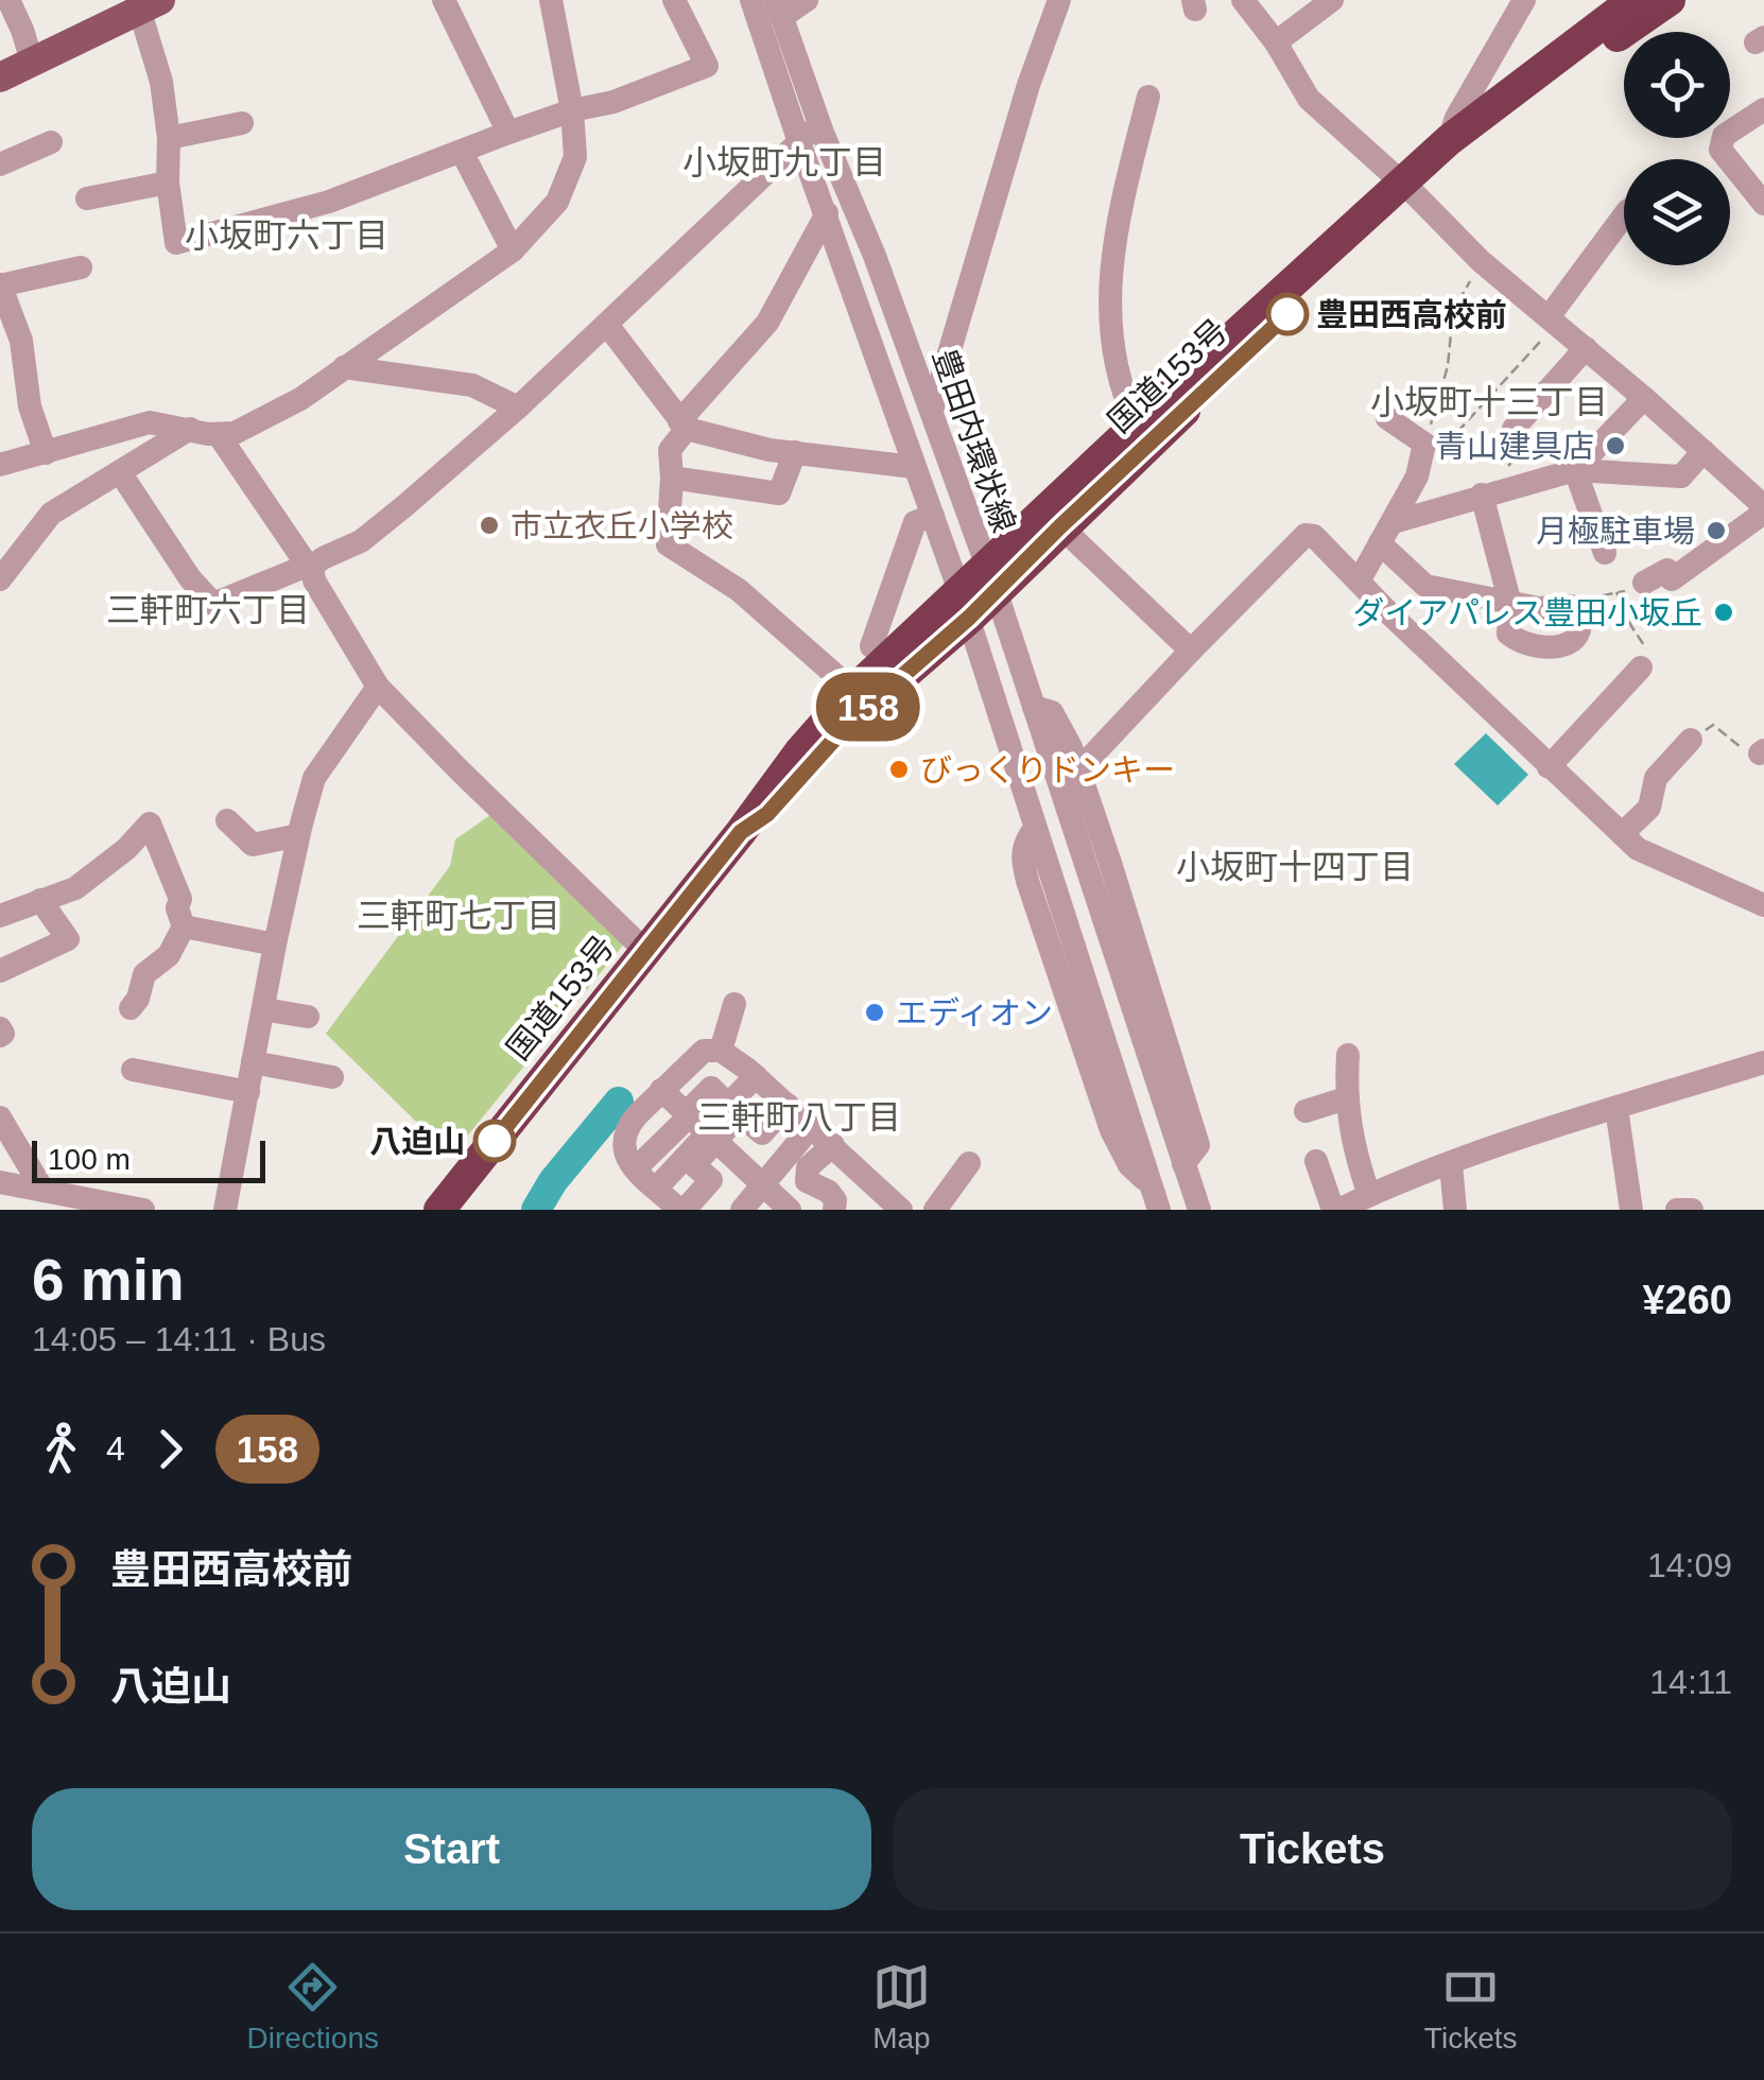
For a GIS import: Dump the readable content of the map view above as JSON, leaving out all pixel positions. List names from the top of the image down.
{
  "streets": {
    "highway": ["国道153号"],
    "street": ["豊田内環状線"]
  },
  "crossings": [
    ["国道153号", "豊田内環状線"]
  ],
  "districts": [
    "小坂町九丁目",
    "小坂町六丁目",
    "小坂町十三丁目",
    "三軒町六丁目",
    "小坂町十四丁目",
    "三軒町七丁目",
    "三軒町八丁目"
  ],
  "places": [
    "豊田西高校前",
    "青山建具店",
    "市立衣丘小学校",
    "月極駐車場",
    "ダイアパレス豊田小坂丘",
    "びっくりドンキー",
    "エディオン",
    "八迫山"
  ],
  "lines": ["bus line 158"],
  "scale_bar": "100 m",
  "page": {
    "on_map": "158",
    "scale": "100 m",
    "heading": ["6 min", "14:05 – 14:11 · Bus", "¥260"],
    "legs": ["4", "158"],
    "list": [
      {
        "name": "豊田西高校前",
        "value": "14:09"
      },
      {
        "name": "八迫山",
        "value": "14:11"
      }
    ],
    "buttons": ["Start", "Tickets"],
    "tabs": ["Directions", "Map", "Tickets"]
  }
}
